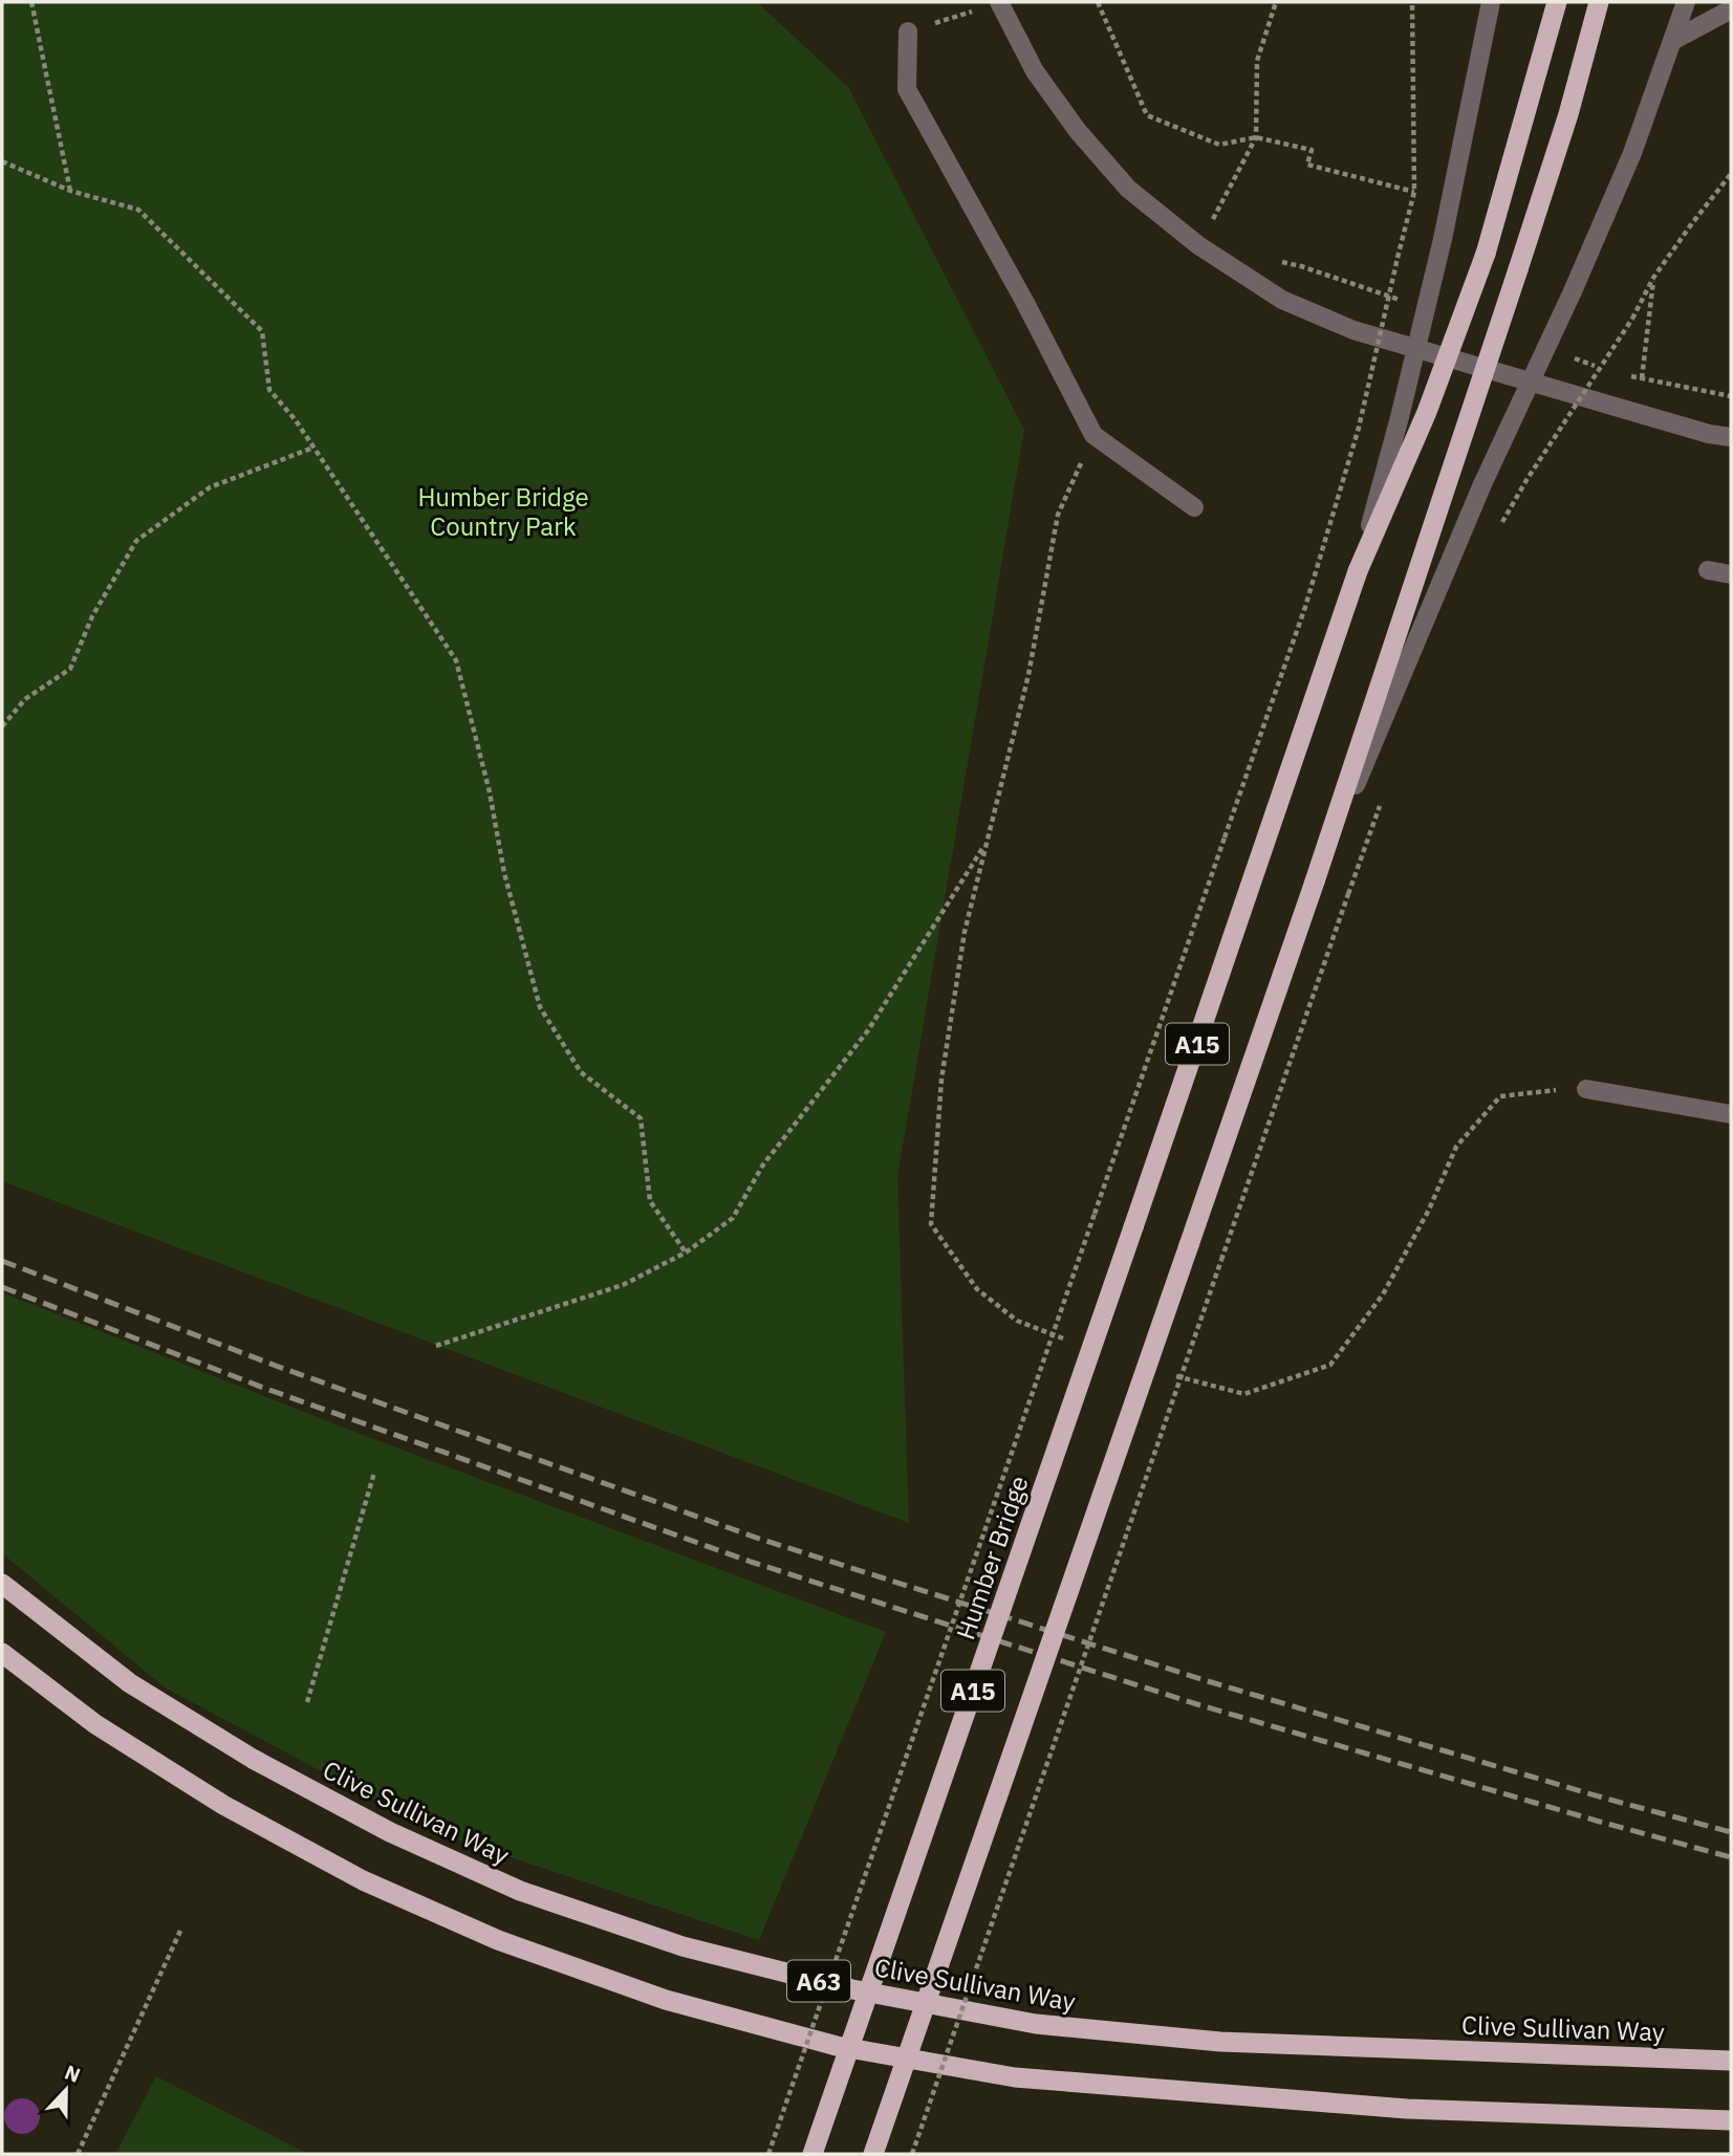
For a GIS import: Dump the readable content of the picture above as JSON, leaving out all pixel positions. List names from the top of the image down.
{
  "streets": {
    "highway": [
      "A15",
      "Humber Bridge",
      "Clive Sullivan Way",
      "A63"
    ]
  },
  "crossings": [
    ["A15", "Humber Bridge"]
  ],
  "parks": ["Humber Bridge Country Park"],
  "north": "top"
}
